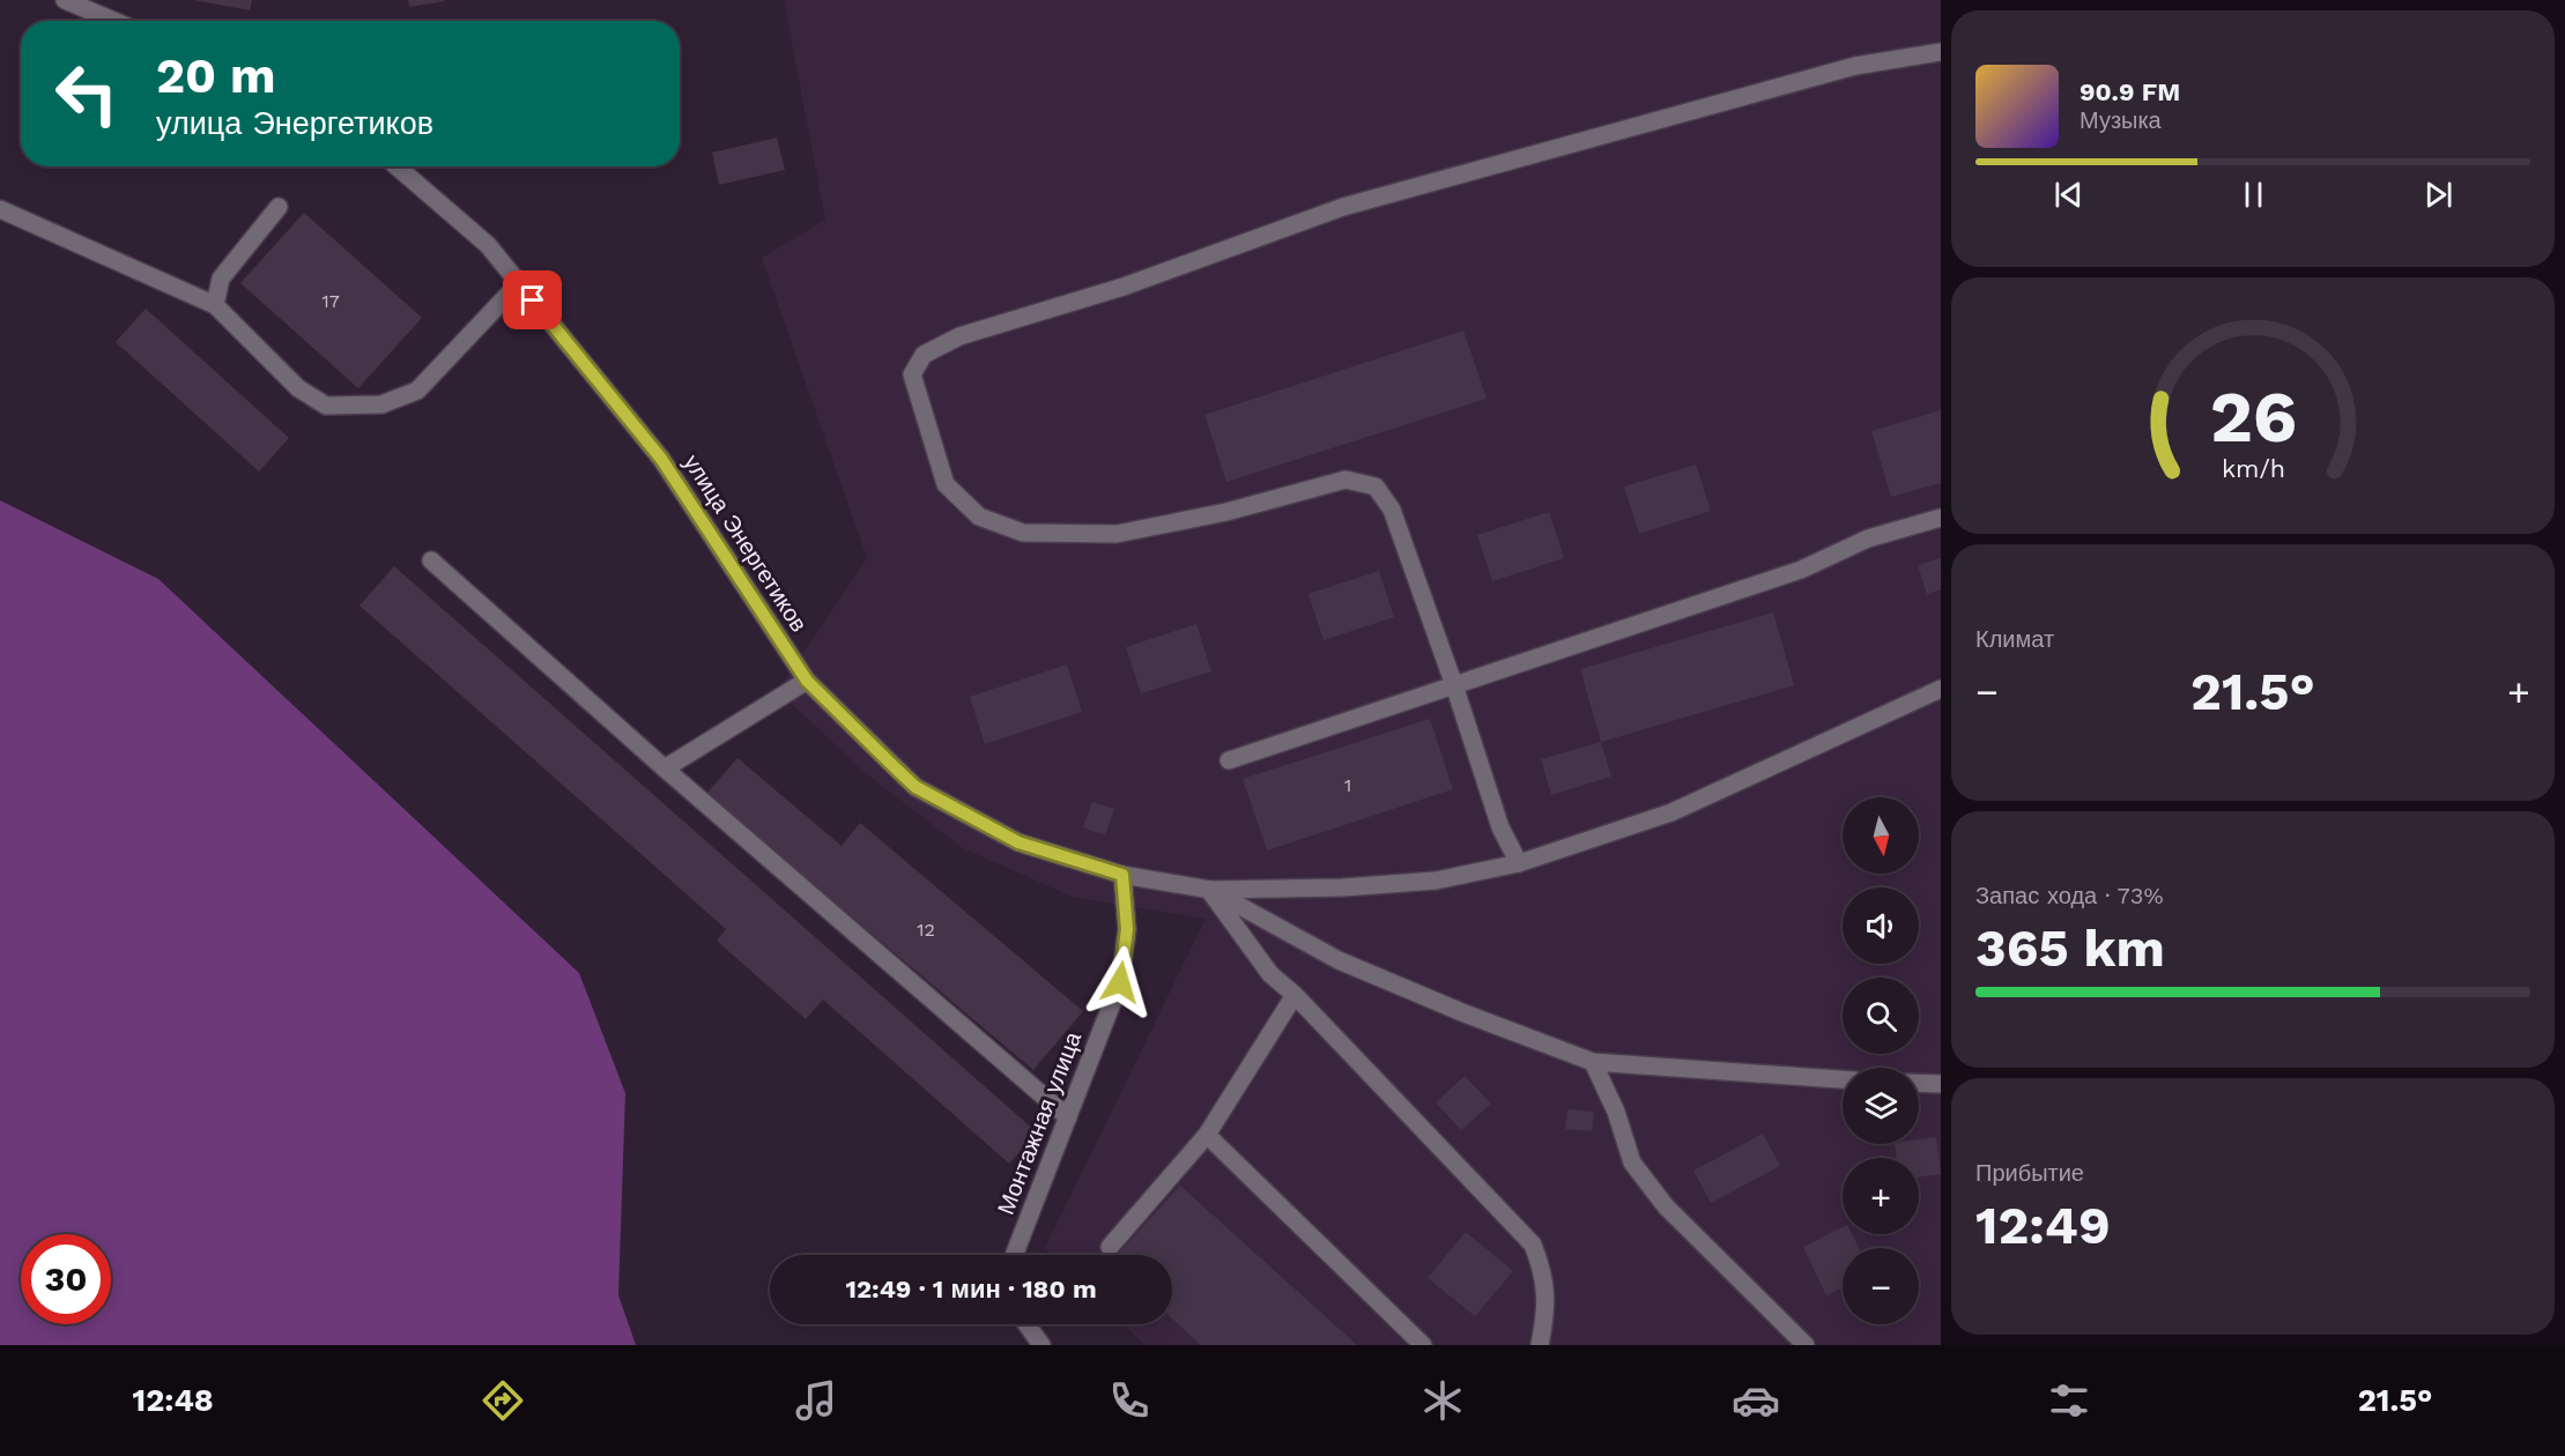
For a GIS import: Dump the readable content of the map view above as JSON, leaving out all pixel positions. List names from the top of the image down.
{
  "streets": {
    "street": ["улица Энергетиков", "Монтажная улица"]
  },
  "crossings": [
    ["улица Энергетиков", "Монтажная улица"]
  ],
  "house_numbers": ["17", "1", "12"],
  "north": "bottom",
  "page": {
    "turn": ["20 m", "улица Энергетиков"],
    "song": ["90.9 FM", "Музыка"],
    "tile": [
      "Климат",
      ["Запас хода · 73%", "365 km"],
      ["Прибытие", "12:49"]
    ],
    "heat": ["−", "21.5°", "+"],
    "map_buttons": ["+", "−"],
    "limit": "30",
    "trip": "12:49 · 1 мин · 180 m",
    "tabs": ["12:48", "21.5°"],
    "gauge": ["26", "km/h"]
  }
}
